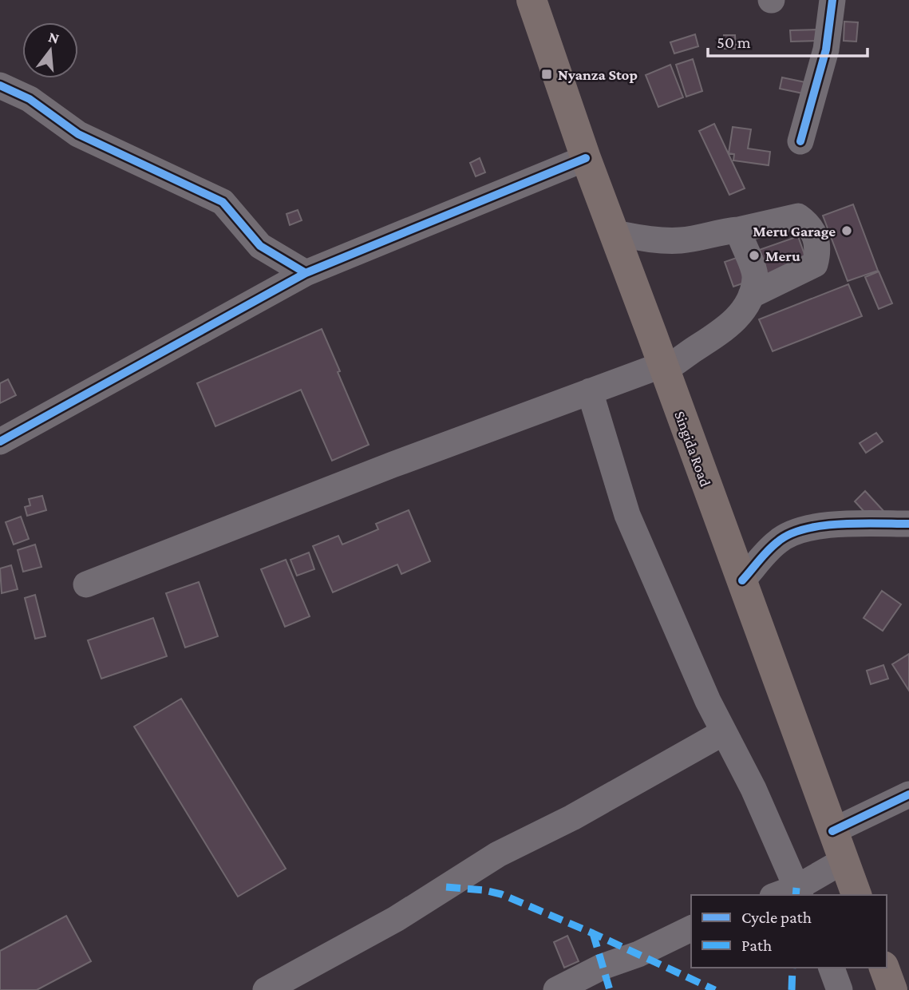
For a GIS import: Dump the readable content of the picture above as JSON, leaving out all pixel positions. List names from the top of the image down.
{
  "streets": {
    "highway": ["Singida Road"]
  },
  "places": {
    "transit": ["Nyanza Stop"],
    "other": ["Meru Garage", "Meru"]
  },
  "legend": ["Cycle path", "Path"],
  "scale_bar": "50 m",
  "north": "top"
}
